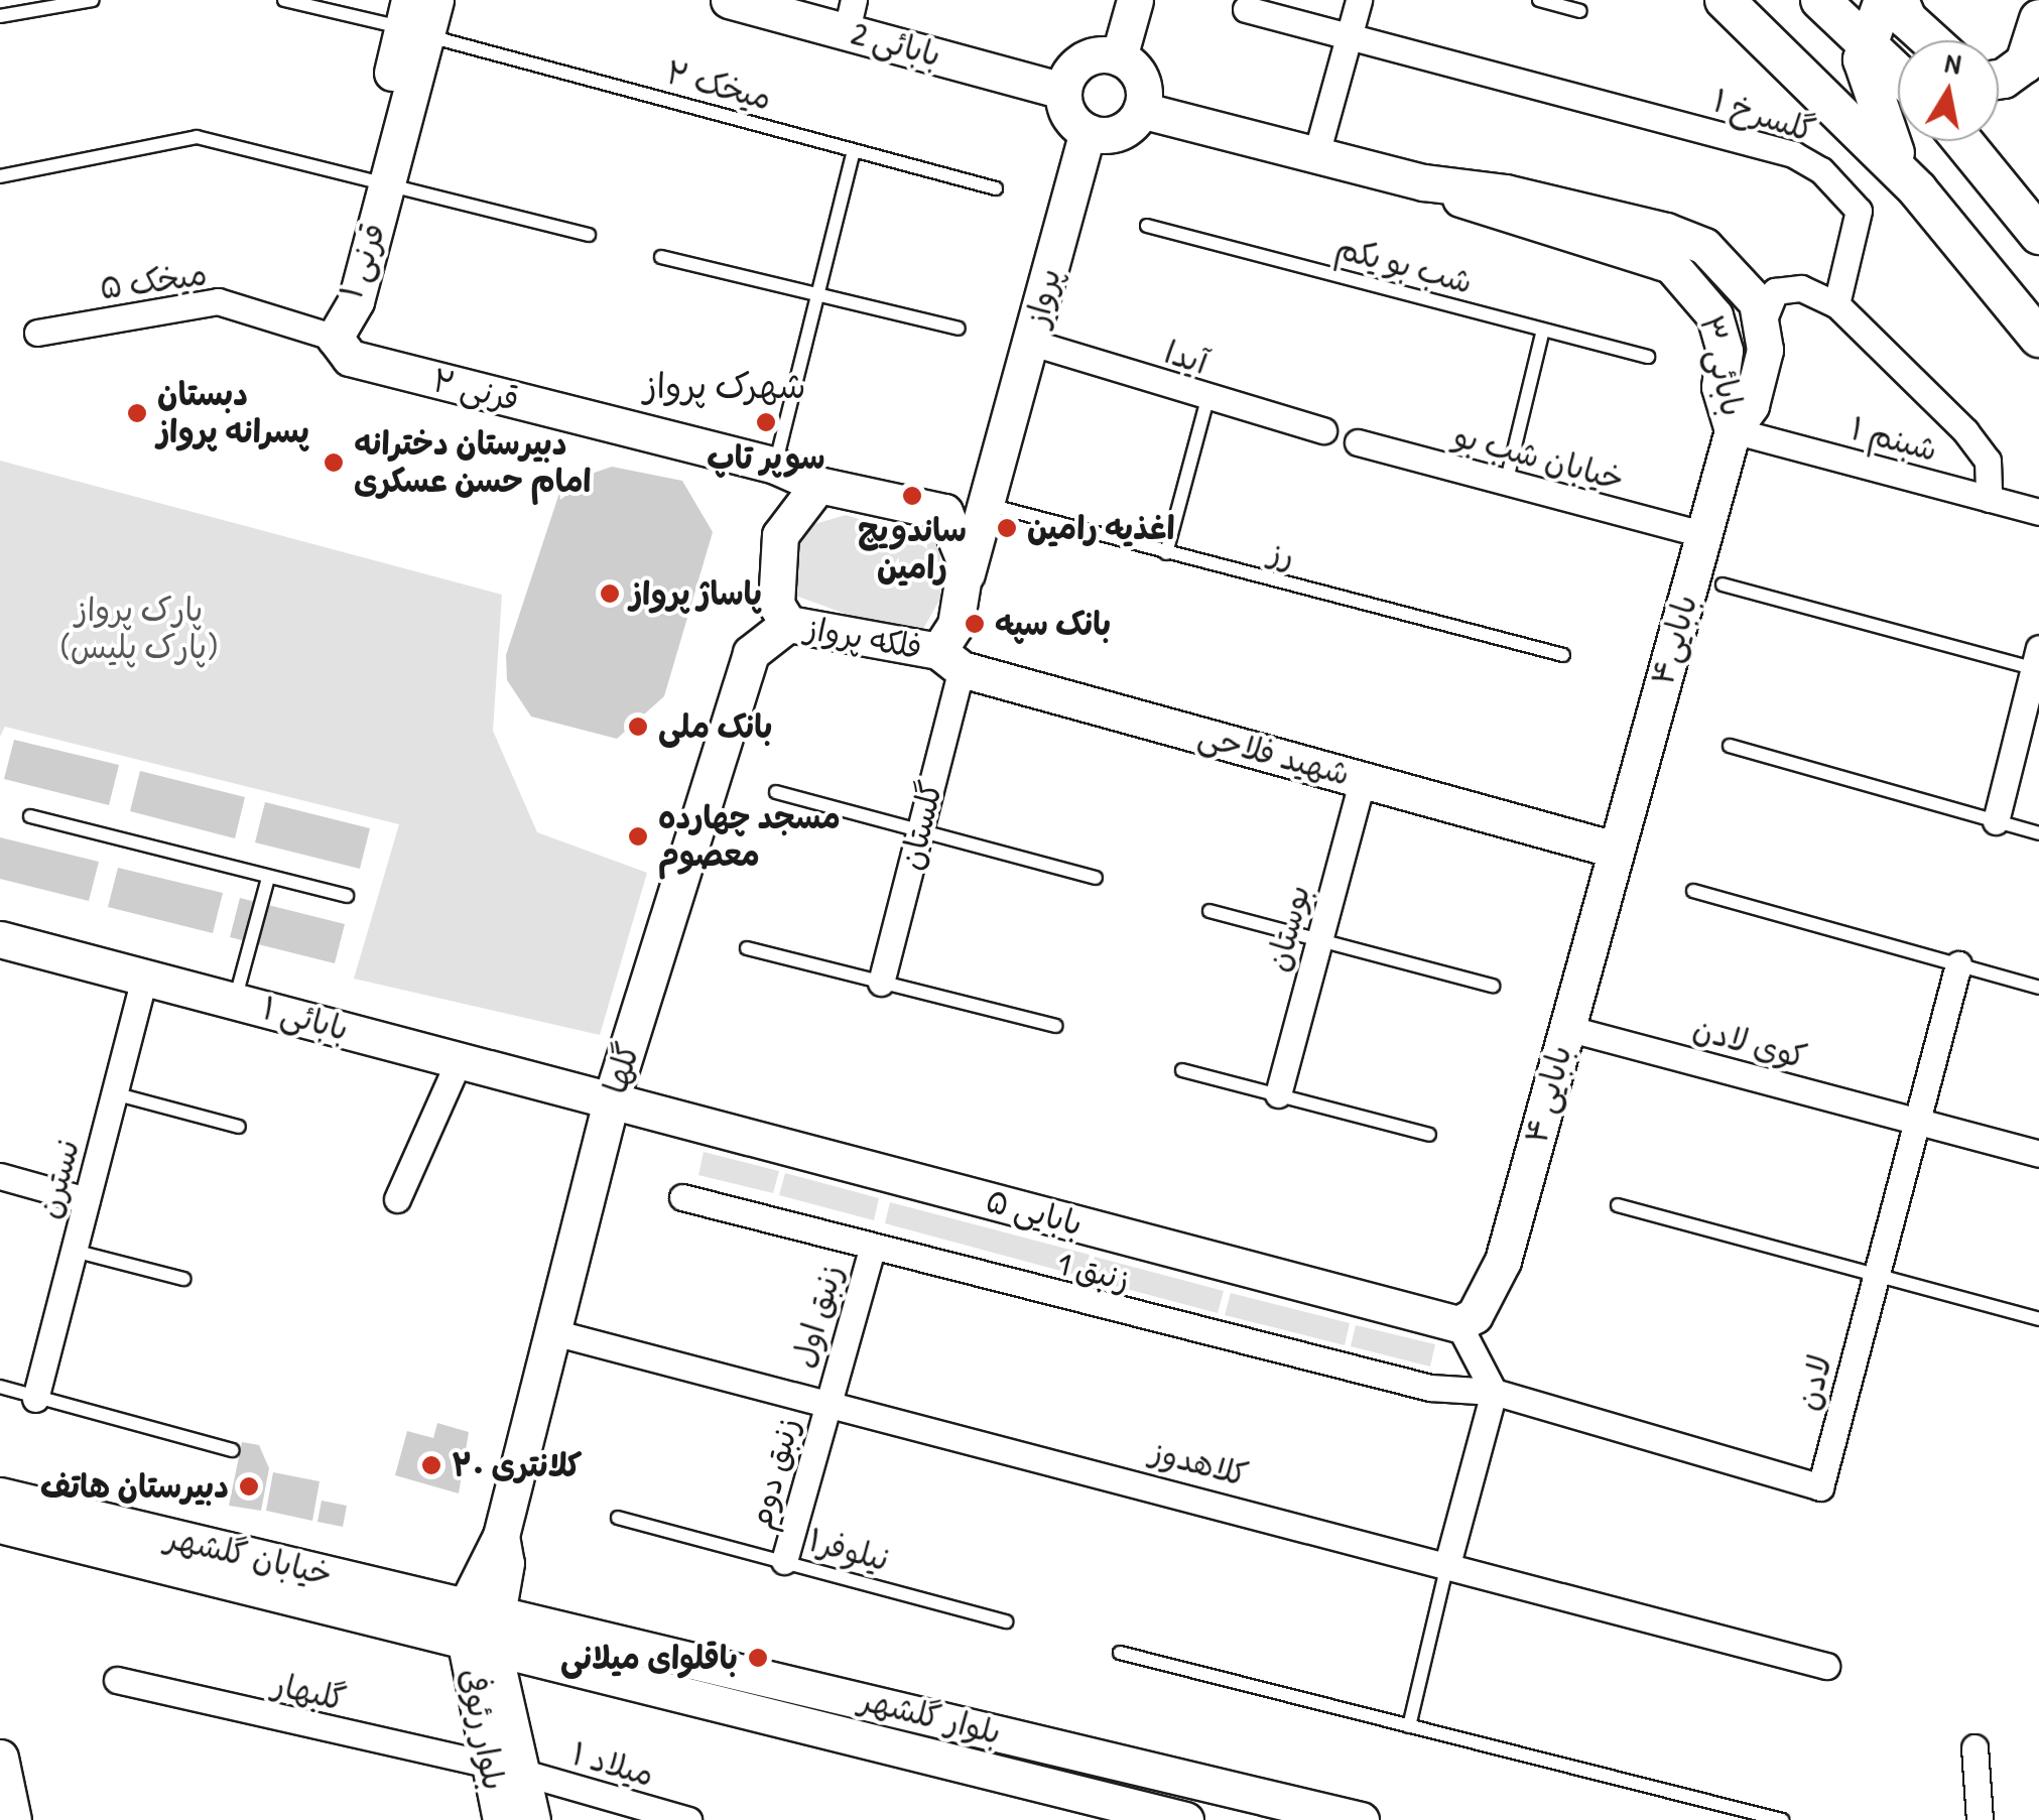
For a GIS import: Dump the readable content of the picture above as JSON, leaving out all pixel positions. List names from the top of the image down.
{
  "streets": {
    "main road": [
      "بابائی 2",
      "قرنی ۱",
      "پرواز",
      "بابائی ۳",
      "قرنی ۲",
      "فلکه پرواز",
      "بابایی۴",
      "شهید فلاحی",
      "بابائی ۱",
      "گلها",
      "بابایی ۴",
      "۵ بابایی",
      "خیابان گلشهر",
      "بلوار گلشهر",
      "بلوار رئوفی"
    ],
    "street": [
      "گلسرخ ۱",
      "میخک ۵",
      "آیدا",
      "شبنم ۱",
      "خیابان شب بو",
      "گلستان",
      "بوستان",
      "کوی لادن",
      "نسترن",
      "زنبق 1",
      "زنبق اول",
      "لادن",
      "کلاهدوز",
      "زنبق دوم",
      "گلبهار",
      "میلاد ۱"
    ],
    "lane": [
      "میخک ۲",
      "شب بو یکم",
      "رز",
      "نیلوفر۱"
    ]
  },
  "crossings": [
    ["بابائی 2", "پرواز"],
    ["بابائی 2", "بابائی ۳"],
    ["میخک ۲", "قرنی ۱"],
    ["قرنی ۱", "میخک ۵"],
    ["قرنی ۱", "قرنی ۲"],
    ["میخک ۵", "قرنی ۲"],
    ["پرواز", "آیدا"],
    ["پرواز", "بابائی ۳"],
    ["پرواز", "رز"],
    ["پرواز", "فلکه پرواز"],
    ["بابائی ۳", "شبنم ۱"],
    ["بابائی ۳", "بابایی۴"],
    ["قرنی ۲", "فلکه پرواز"],
    ["شبنم ۱", "بابایی۴"],
    ["خیابان شب بو", "بابایی۴"],
    ["فلکه پرواز", "شهید فلاحی"],
    ["فلکه پرواز", "گلستان"],
    ["فلکه پرواز", "گلها"],
    ["بابایی۴", "شهید فلاحی"],
    ["بابایی۴", "بابایی ۴"],
    ["شهید فلاحی", "گلستان"],
    ["شهید فلاحی", "بوستان"],
    ["شهید فلاحی", "بابایی ۴"],
    ["بابائی ۱", "گلها"],
    ["بابائی ۱", "نسترن"],
    ["بابائی ۱", "۵ بابایی"],
    ["کوی لادن", "بابایی ۴"],
    ["کوی لادن", "لادن"],
    ["گلها", "۵ بابایی"],
    ["گلها", "کلاهدوز"],
    ["گلها", "خیابان گلشهر"],
    ["گلها", "بلوار گلشهر"],
    ["گلها", "بلوار رئوفی"],
    ["بابایی ۴", "۵ بابایی"],
    ["زنبق 1", "زنبق اول"],
    ["زنبق 1", "لادن"],
    ["زنبق اول", "کلاهدوز"],
    ["زنبق اول", "زنبق دوم"],
    ["کلاهدوز", "زنبق دوم"],
    ["زنبق دوم", "نیلوفر۱"],
    ["خیابان گلشهر", "بلوار گلشهر"],
    ["خیابان گلشهر", "بلوار رئوفی"],
    ["گلبهار", "بلوار رئوفی"],
    ["گلبهار", "میلاد ۱"],
    ["بلوار گلشهر", "بلوار رئوفی"],
    ["بلوار رئوفی", "میلاد ۱"]
  ],
  "districts": ["شهرک پرواز"],
  "parks": ["پارک پرواز (پارک پلیس)"],
  "places": [
    "دبستان پسرانه پرواز",
    "سوپر تاپ",
    "دبیرستان دخترانه امام حسن عسکری",
    "ساندویچ رامین",
    "اغذیه رامین",
    "پاساژ پرواز",
    "بانک سپه",
    "بانک ملی",
    "مسجد چهارده معصوم",
    "کلانتری ۲۰",
    "دبیرستان هاتف",
    "باقلوای میلانی"
  ],
  "north": "top"
}
